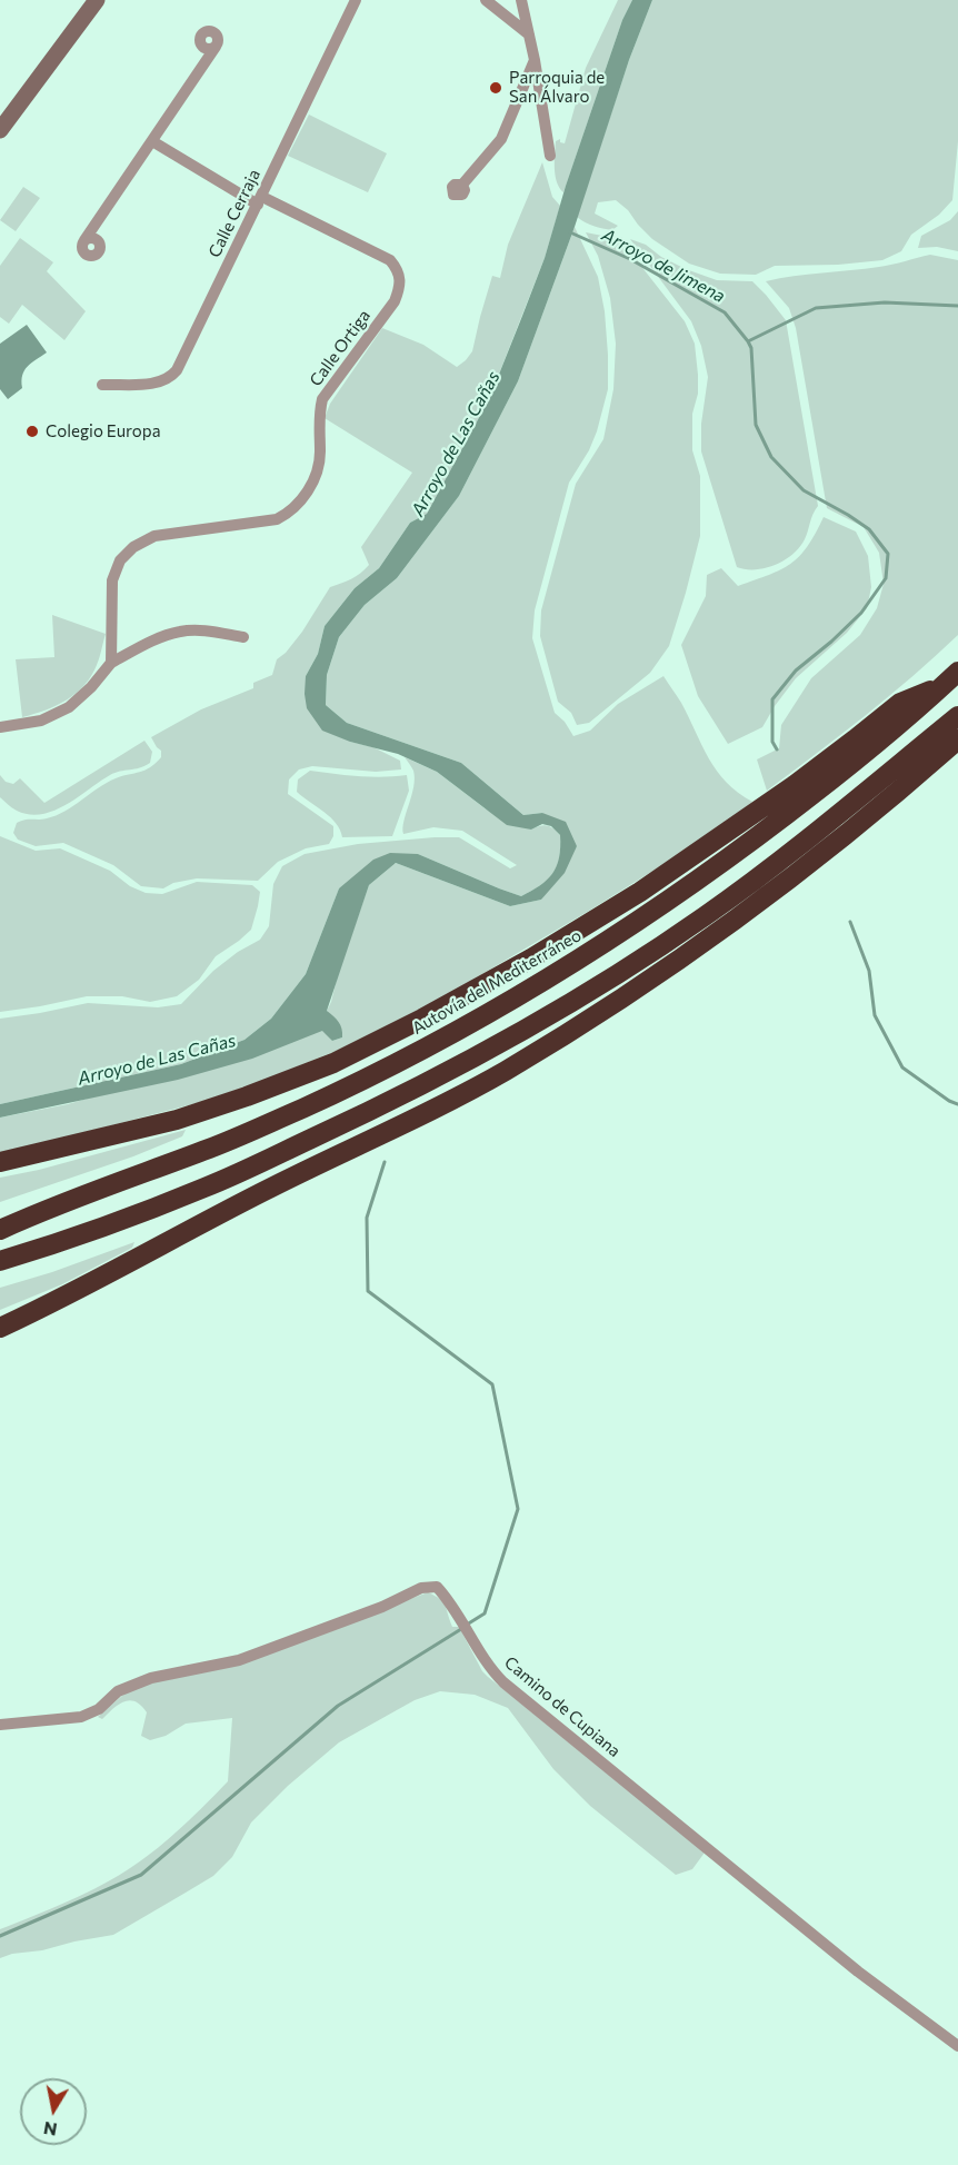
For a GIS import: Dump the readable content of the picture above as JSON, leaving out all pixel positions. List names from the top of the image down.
{
  "streets": {
    "highway": ["Autovía del Mediterráneo"],
    "street": ["Calle Cerraja", "Calle Ortiga", "Camino de Cupiana"]
  },
  "crossings": [
    ["Calle Cerraja", "Calle Ortiga"]
  ],
  "water": ["Arroyo de Jimena", "Arroyo de Las Cañas"],
  "places": ["Parroquia de San Álvaro", "Colegio Europa"],
  "north": "bottom"
}
